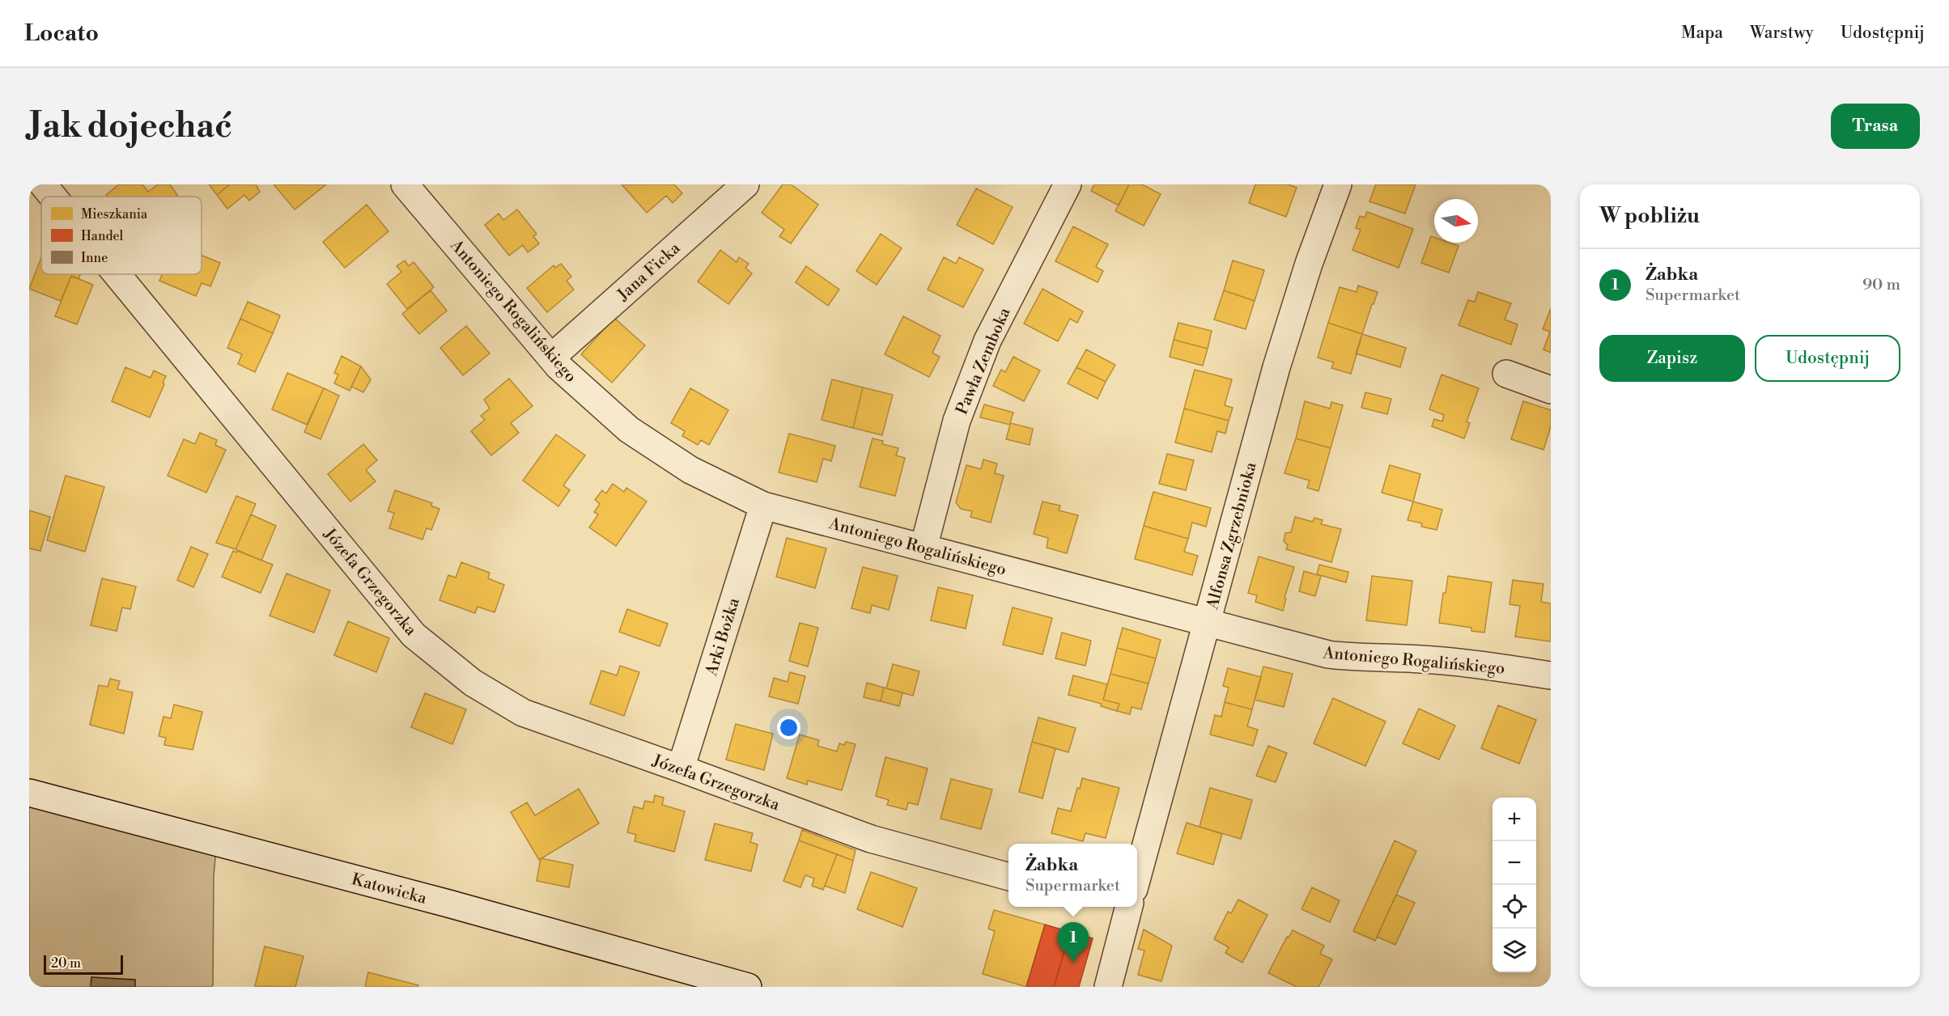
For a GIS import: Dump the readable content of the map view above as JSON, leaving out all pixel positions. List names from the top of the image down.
{
  "streets": {
    "street": [
      "Jana Ficka",
      "Antoniego Rogalińskiego",
      "Pawła Zemboka",
      "Alfonsa Zgrzebnioka",
      "Józefa Grzegorzka",
      "Arki Bożka",
      "Katowicka"
    ]
  },
  "crossings": [
    ["Jana Ficka", "Antoniego Rogalińskiego"],
    ["Antoniego Rogalińskiego", "Pawła Zemboka"],
    ["Antoniego Rogalińskiego", "Alfonsa Zgrzebnioka"],
    ["Antoniego Rogalińskiego", "Arki Bożka"],
    ["Józefa Grzegorzka", "Arki Bożka"]
  ],
  "legend": ["Mieszkania", "Handel", "Inne"],
  "scale_bar": "20 m",
  "north": "right",
  "page": {
    "header": "Locato",
    "nav": ["Mapa", "Warstwy", "Udostępnij"],
    "buttons": [
      "Trasa",
      ["Zapisz", "Udostępnij"]
    ],
    "title": "Jak dojechać",
    "heading": "W pobliżu",
    "list": [
      {
        "mark": "1",
        "name": "Żabka",
        "note": "Supermarket",
        "value": "90 m"
      }
    ],
    "map_buttons": ["+", "−"],
    "popup": ["Żabka", "Supermarket"],
    "pins": "1",
    "scale": "20 m"
  }
}
